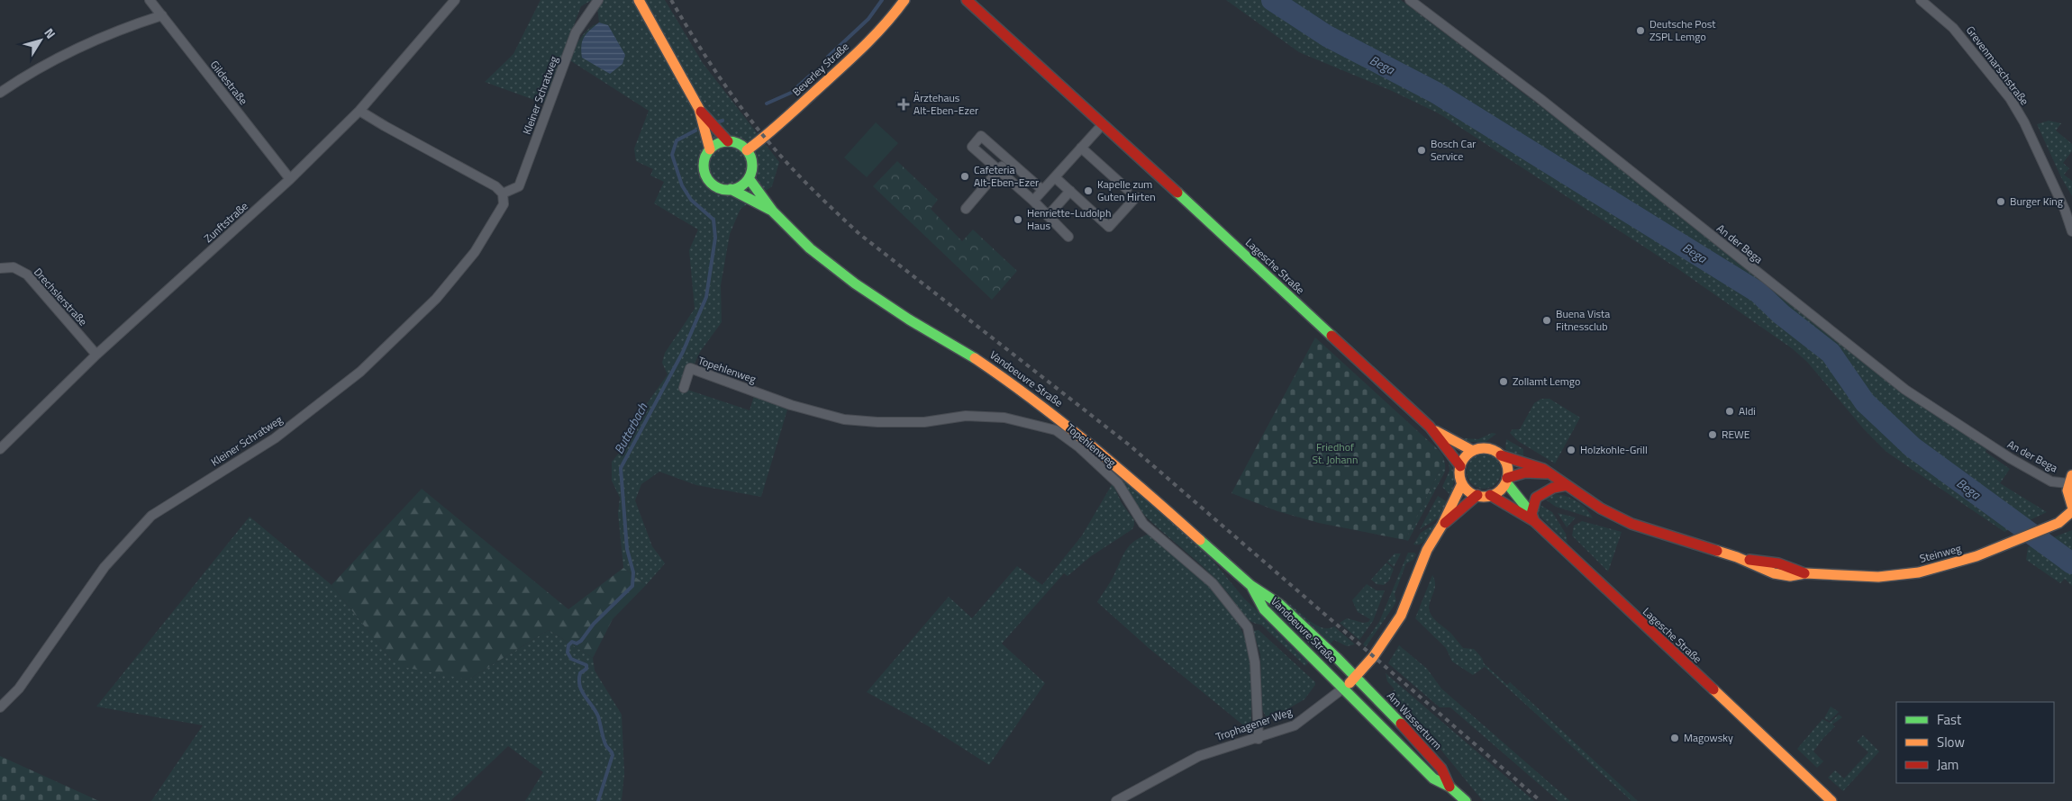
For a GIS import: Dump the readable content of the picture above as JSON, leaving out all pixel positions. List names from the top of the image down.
{
  "streets": {
    "street": [
      "Grevenmarschstraße",
      "Beverley Straße",
      "Gildestraße",
      "Kleiner Schratweg",
      "Zunftstraße",
      "An der Bega",
      "Lagesche Straße",
      "Drechslerstraße",
      "Topehlenweg",
      "Vandoeuvre Straße",
      "Steinweg",
      "Am Wasserturm",
      "Trophagener Weg"
    ]
  },
  "crossings": [
    ["Beverley Straße", "Vandoeuvre Straße"],
    ["Gildestraße", "Zunftstraße"],
    ["Zunftstraße", "Drechslerstraße"],
    ["Lagesche Straße", "Steinweg"],
    ["Lagesche Straße", "Trophagener Weg"],
    ["Topehlenweg", "Trophagener Weg"],
    ["Vandoeuvre Straße", "Am Wasserturm"],
    ["Vandoeuvre Straße", "Trophagener Weg"],
    ["Steinweg", "Trophagener Weg"],
    ["Am Wasserturm", "Trophagener Weg"]
  ],
  "water": ["Bega", "Butterbach"],
  "parks": ["Friedhof St. Johann"],
  "places": {
    "other": [
      "Deutsche Post ZSPL Lemgo",
      "Bosch Car Service",
      "Cafeteria Alt-Eben-Ezer",
      "Kapelle zum Guten Hirten",
      "Burger King",
      "Henriette-Ludolph Haus",
      "Buena Vista Fitnessclub",
      "Zollamt Lemgo",
      "Aldi",
      "REWE",
      "Holzkohle-Grill",
      "Magowsky"
    ],
    "health": ["Ärztehaus Alt-Eben-Ezer"]
  },
  "legend": ["Fast", "Slow", "Jam"],
  "north": "top right"
}
